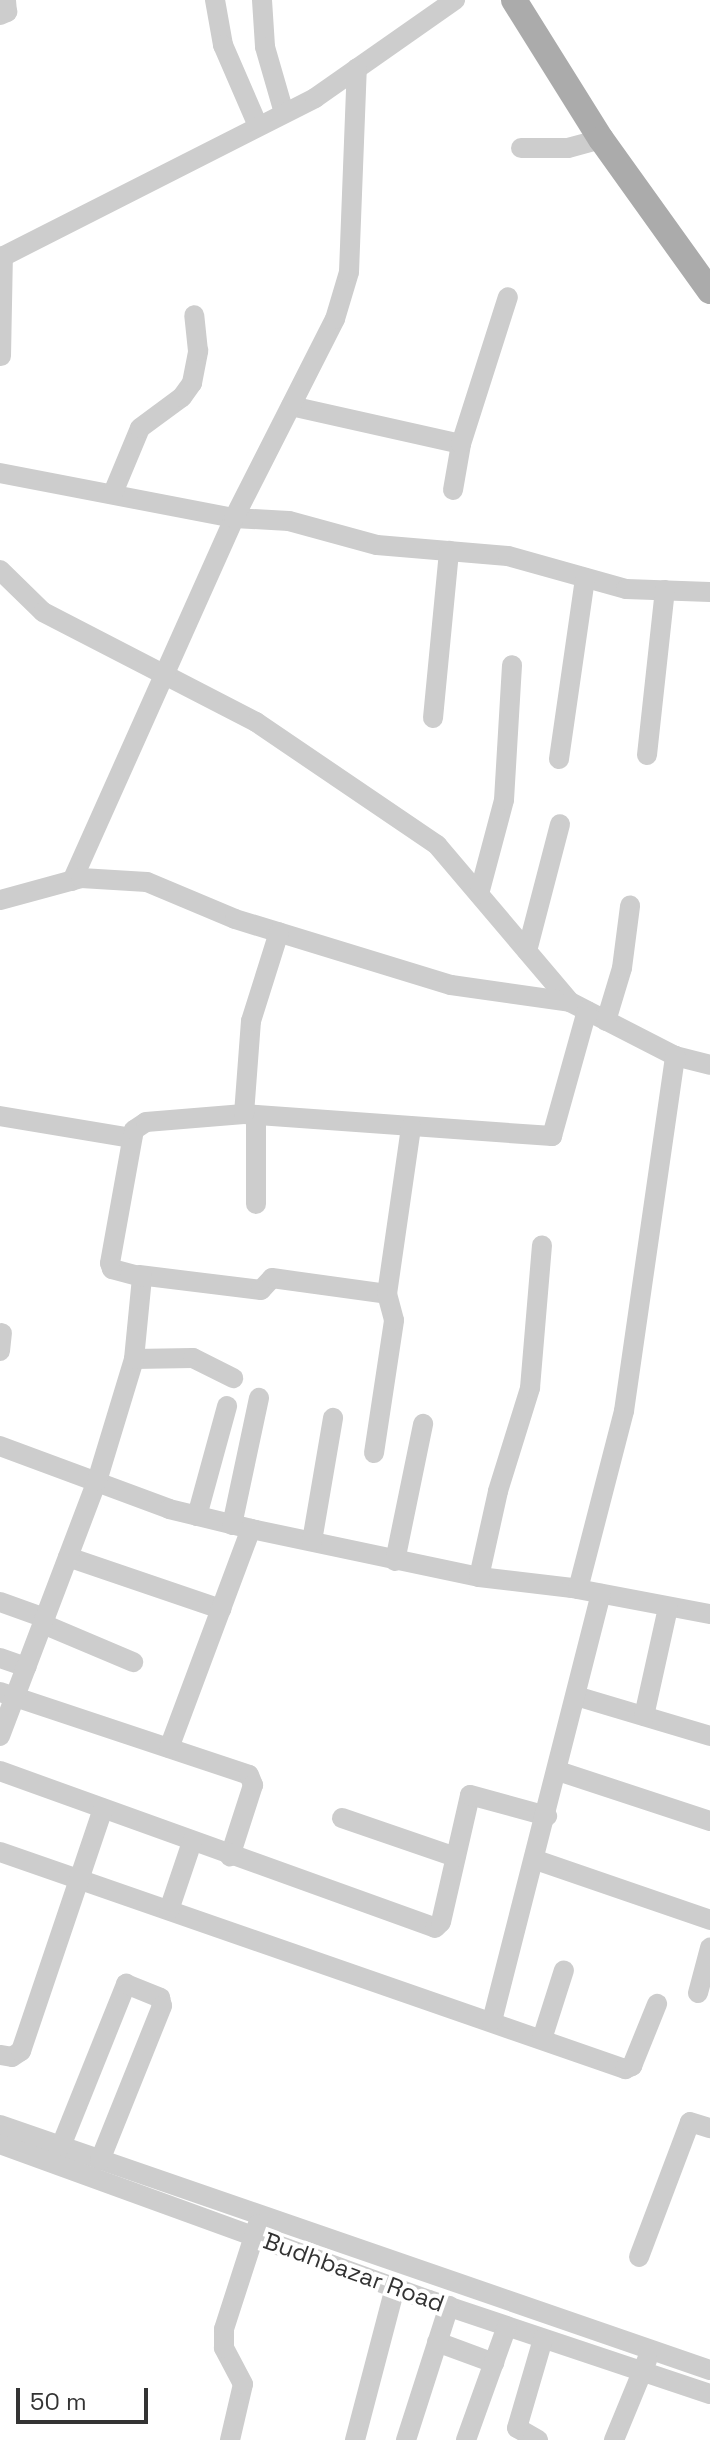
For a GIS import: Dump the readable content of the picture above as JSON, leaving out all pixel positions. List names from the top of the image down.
{
  "streets": {
    "street": ["Budhbazar Road"]
  },
  "scale_bar": "50 m"
}
